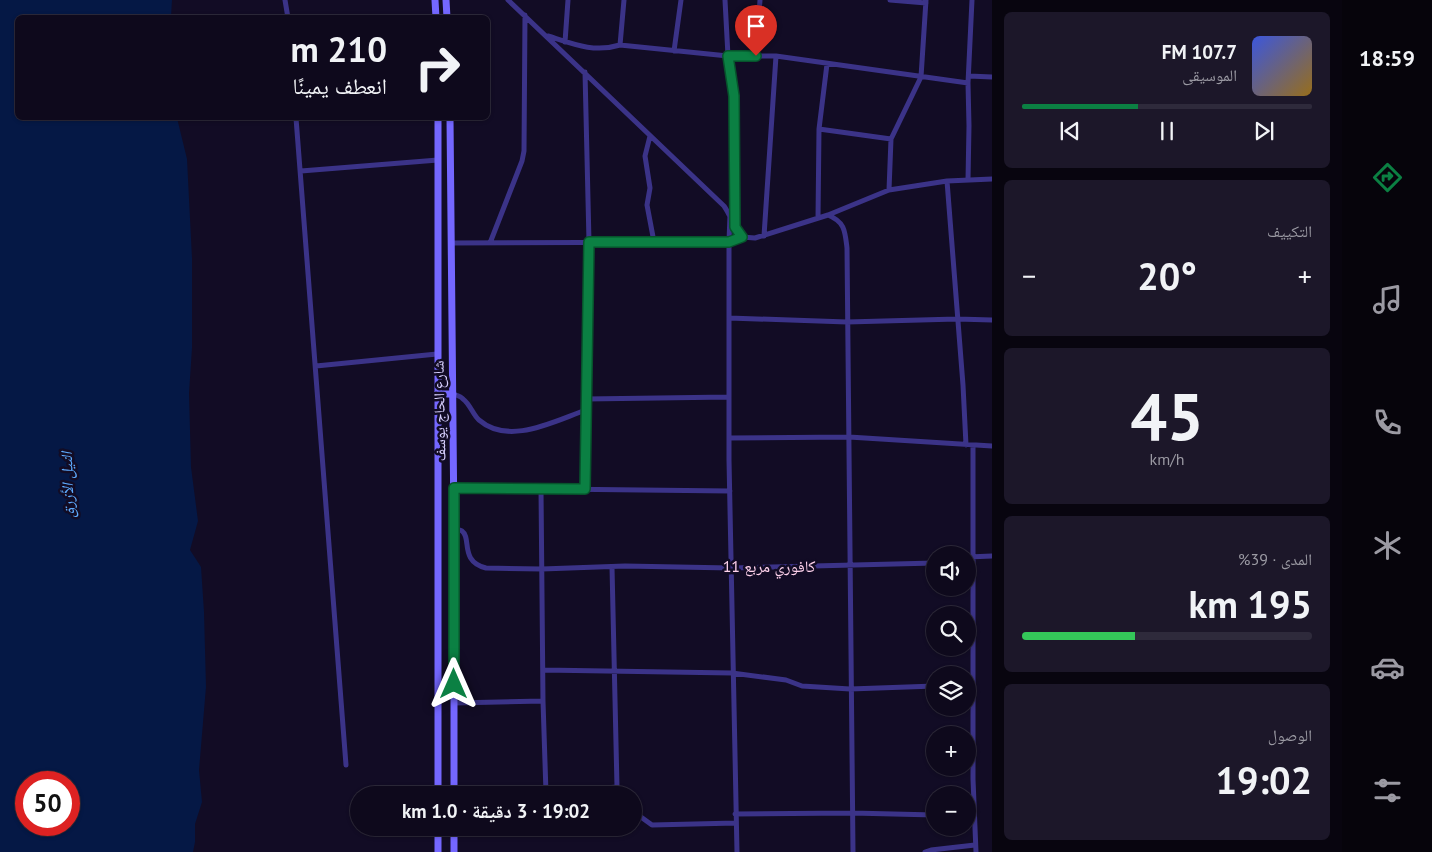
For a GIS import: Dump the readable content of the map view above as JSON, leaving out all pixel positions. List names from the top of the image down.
{
  "streets": {
    "main road": ["شارع الحاج يوسف"]
  },
  "districts": ["كافوري مربع 11"],
  "water": ["النيل الأزرق"],
  "page": {
    "tabs": "18:59",
    "turn": ["210 m", "انعطف يمينًا"],
    "song": ["107.7 FM", "الموسيقى"],
    "tile": [
      "التكييف",
      ["45", "km/h"],
      ["المدى · 39%", "195 km"],
      ["الوصول", "19:02"]
    ],
    "heat": ["−", "20°", "+"],
    "map_buttons": ["+", "−"],
    "limit": "50",
    "trip": "19:02 · 3 دقيقة · 1.0 km"
  }
}
